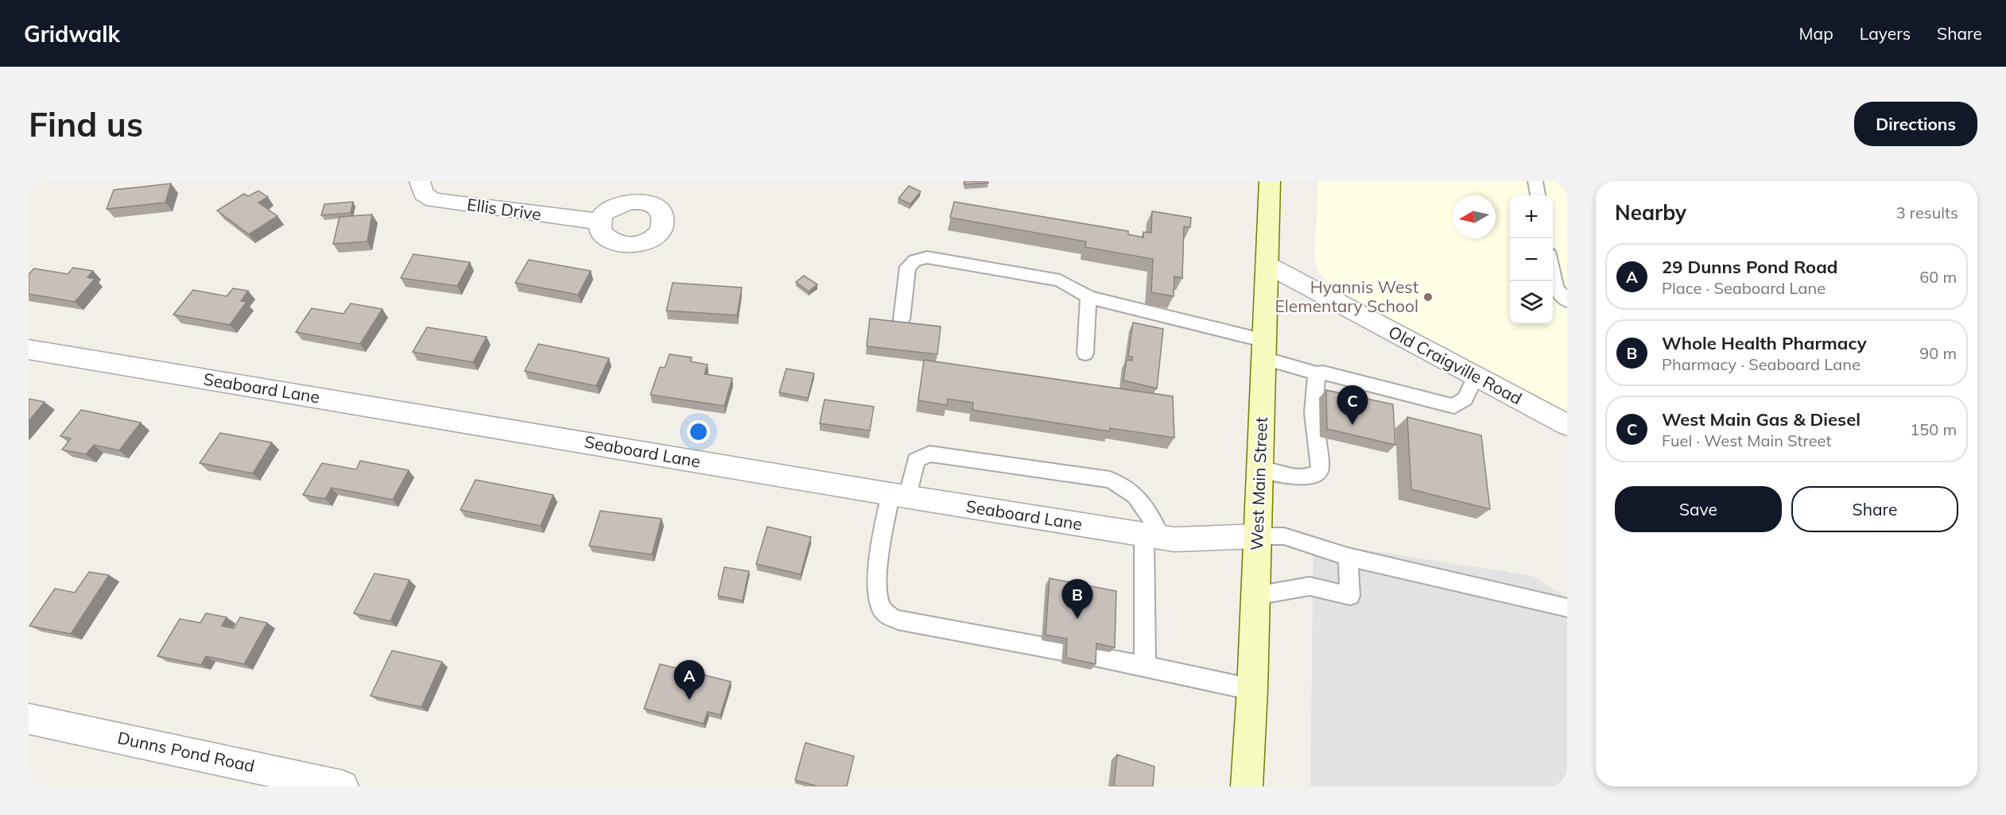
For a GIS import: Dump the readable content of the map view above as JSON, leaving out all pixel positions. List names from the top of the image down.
{
  "streets": {
    "main road": ["West Main Street"],
    "street": [
      "Ellis Drive",
      "Old Craigville Road",
      "Seaboard Lane",
      "Dunns Pond Road"
    ]
  },
  "crossings": [
    ["Old Craigville Road", "West Main Street"],
    ["Seaboard Lane", "West Main Street"]
  ],
  "places": ["Hyannis West Elementary School"],
  "north": "left",
  "page": {
    "header": "Gridwalk",
    "nav": ["Map", "Layers", "Share"],
    "buttons": [
      "Directions",
      ["Save", "Share"]
    ],
    "title": "Find us",
    "heading": ["Nearby", "3 results"],
    "map_buttons": ["+", "−"],
    "list": [
      {
        "mark": "A",
        "name": "29 Dunns Pond Road",
        "note": "Place · Seaboard Lane",
        "value": "60 m"
      },
      {
        "mark": "B",
        "name": "Whole Health Pharmacy",
        "note": "Pharmacy · Seaboard Lane",
        "value": "90 m"
      },
      {
        "mark": "C",
        "name": "West Main Gas & Diesel",
        "note": "Fuel · West Main Street",
        "value": "150 m"
      }
    ],
    "pins": ["C", "B", "A"]
  }
}
